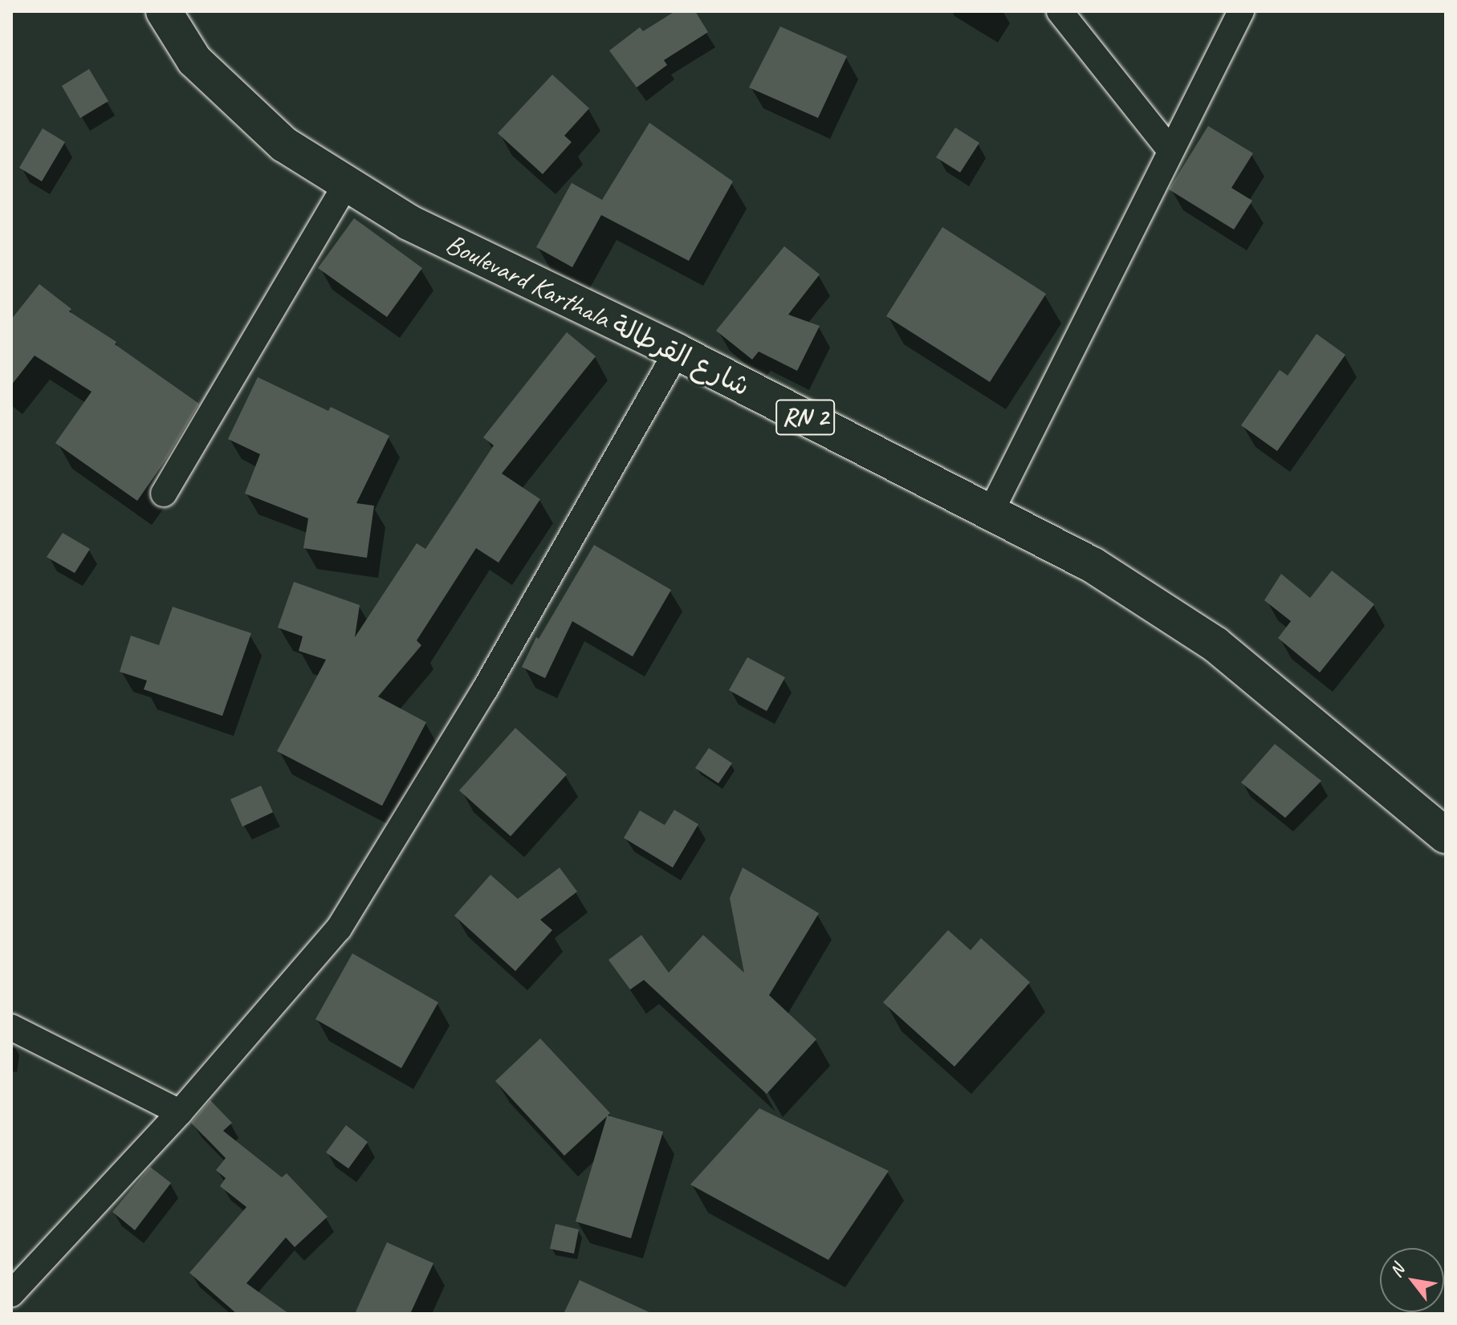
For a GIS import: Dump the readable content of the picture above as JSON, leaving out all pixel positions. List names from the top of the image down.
{
  "streets": {
    "main road": ["Boulevard Karthala شارع القرطالة", "RN 2"]
  },
  "north": "top left"
}
